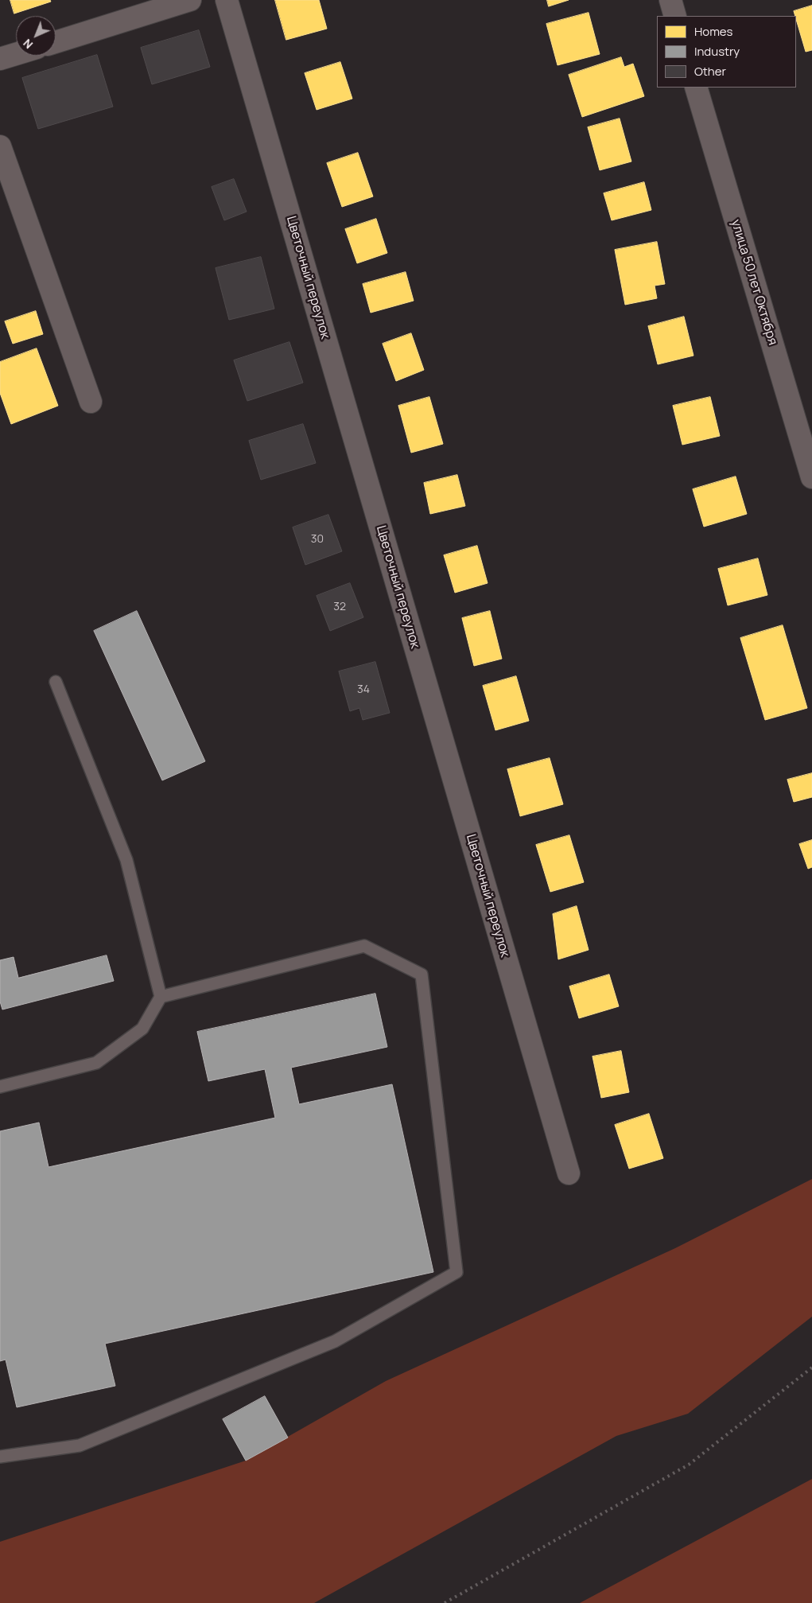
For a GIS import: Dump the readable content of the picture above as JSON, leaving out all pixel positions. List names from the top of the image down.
{
  "streets": {
    "street": ["Цветочный переулок", "улица 50 лет Октября"]
  },
  "house_numbers": ["30", "32", "34"],
  "legend": ["Homes", "Industry", "Other"],
  "north": "bottom left"
}
